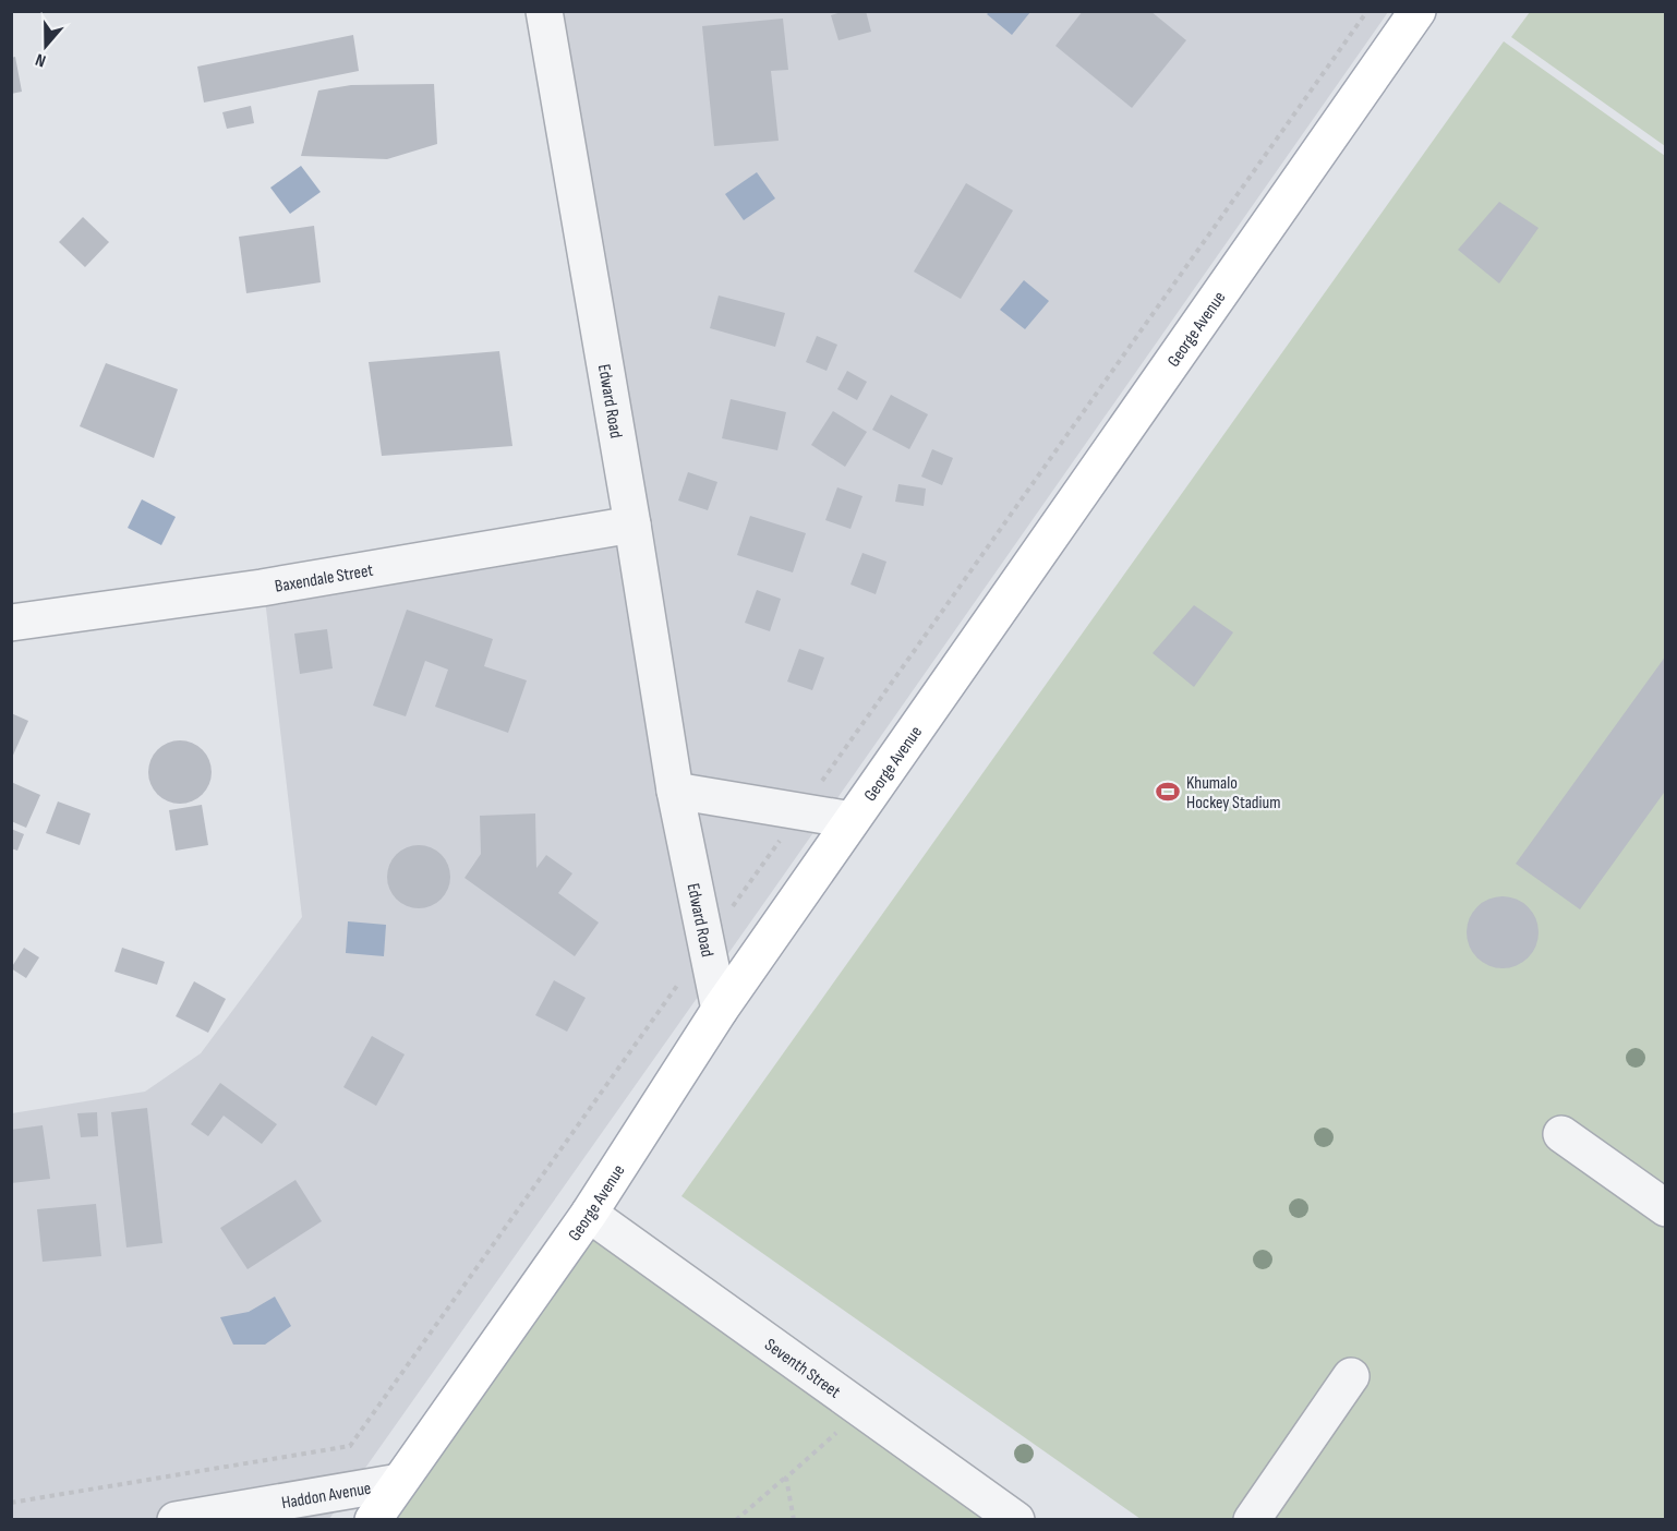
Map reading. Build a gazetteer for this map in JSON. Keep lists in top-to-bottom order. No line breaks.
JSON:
{"streets":{"main road":["George Avenue"],"street":["Edward Road","Baxendale Street","Seventh Street","Haddon Avenue"]},"crossings":[["George Avenue","Edward Road"],["George Avenue","Seventh Street"],["George Avenue","Haddon Avenue"],["Edward Road","Baxendale Street"]],"places":{"sports":["Khumalo Hockey Stadium"]},"north":"bottom"}
